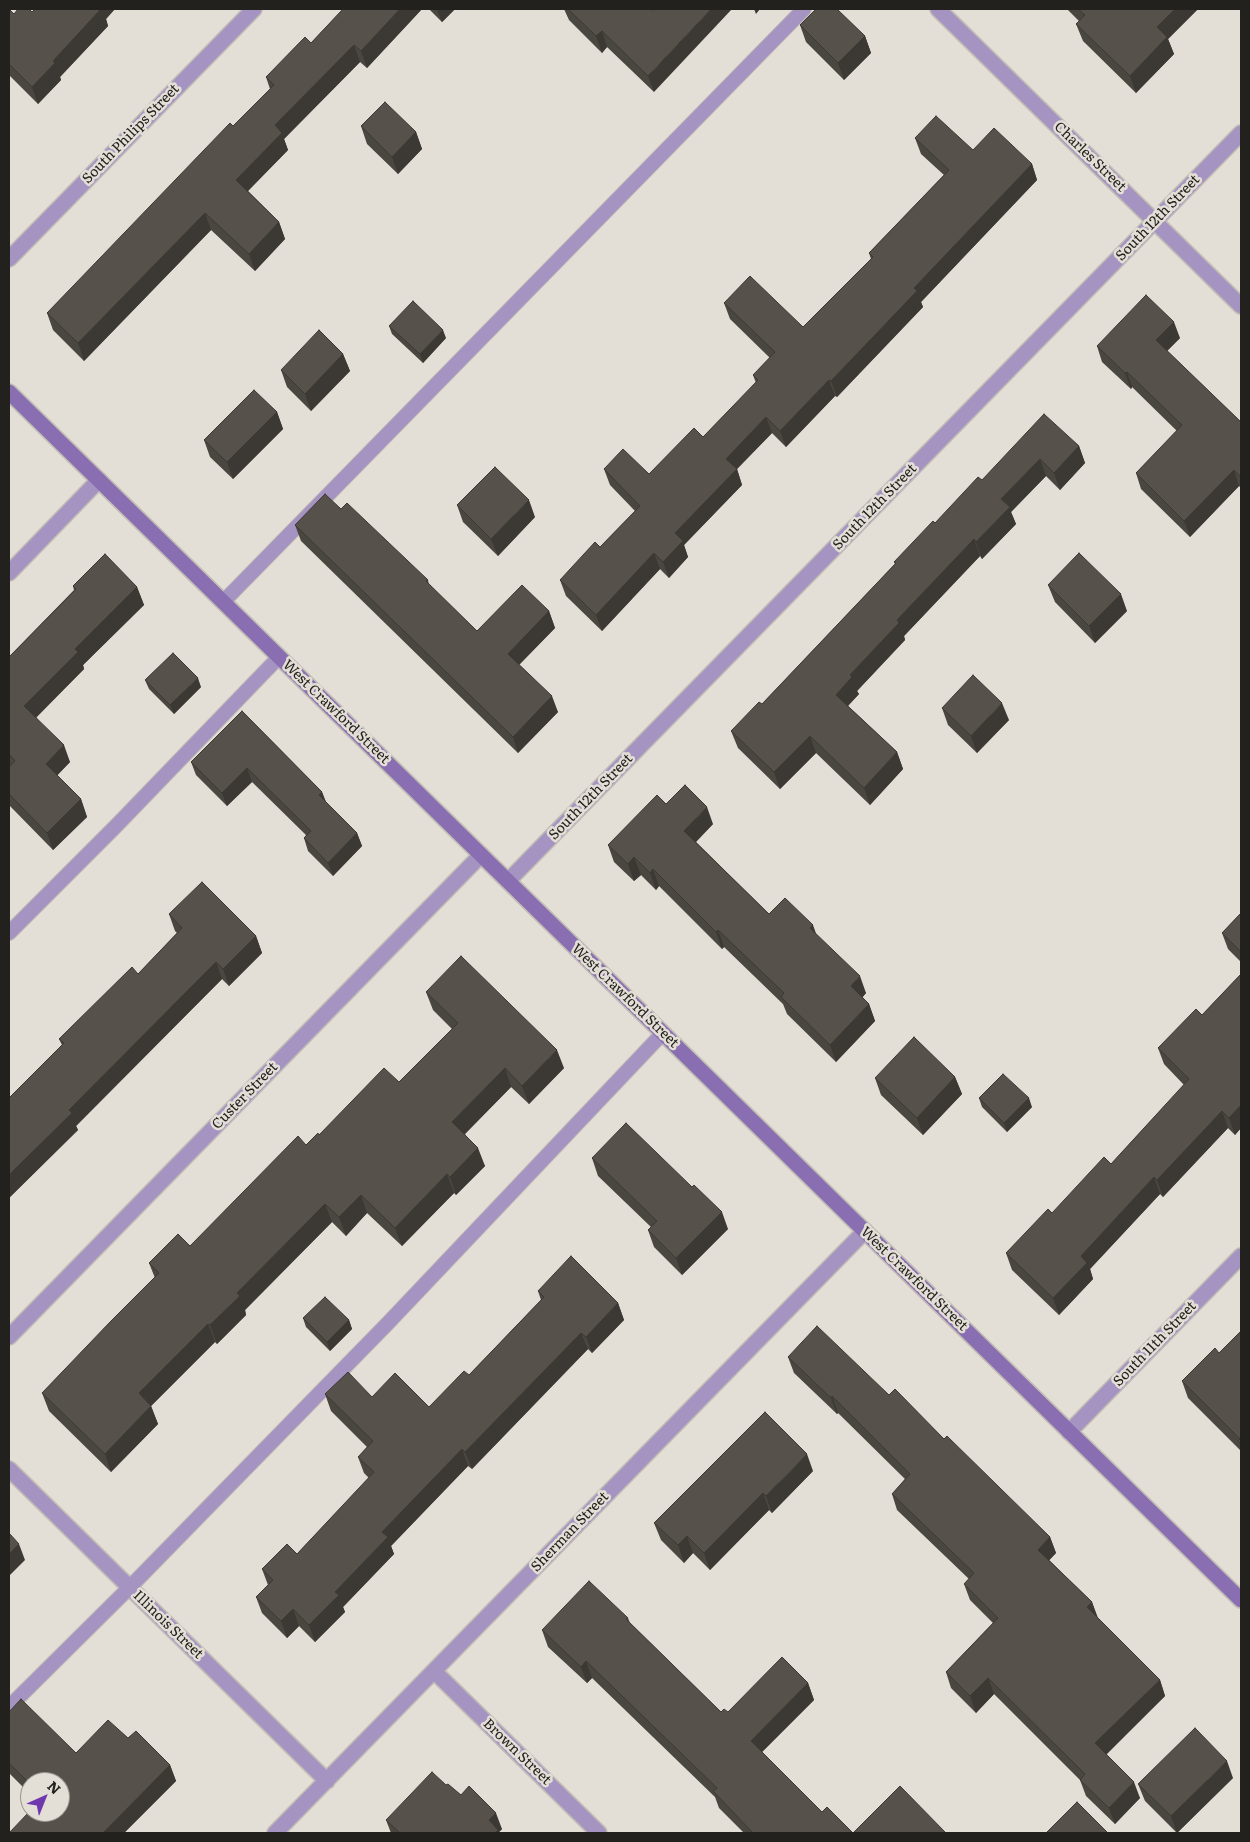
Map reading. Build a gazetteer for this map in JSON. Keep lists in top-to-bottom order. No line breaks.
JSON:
{"streets":{"main road":["West Crawford Street"],"street":["South Philips Street","Charles Street","South 12th Street","Custer Street","South 11th Street","Sherman Street","Illinois Street","Brown Street"]},"crossings":[["Charles Street","South 12th Street"],["South 12th Street","West Crawford Street"],["West Crawford Street","Custer Street"],["West Crawford Street","South 11th Street"],["West Crawford Street","Sherman Street"],["Sherman Street","Illinois Street"],["Sherman Street","Brown Street"]],"north":"top right"}
